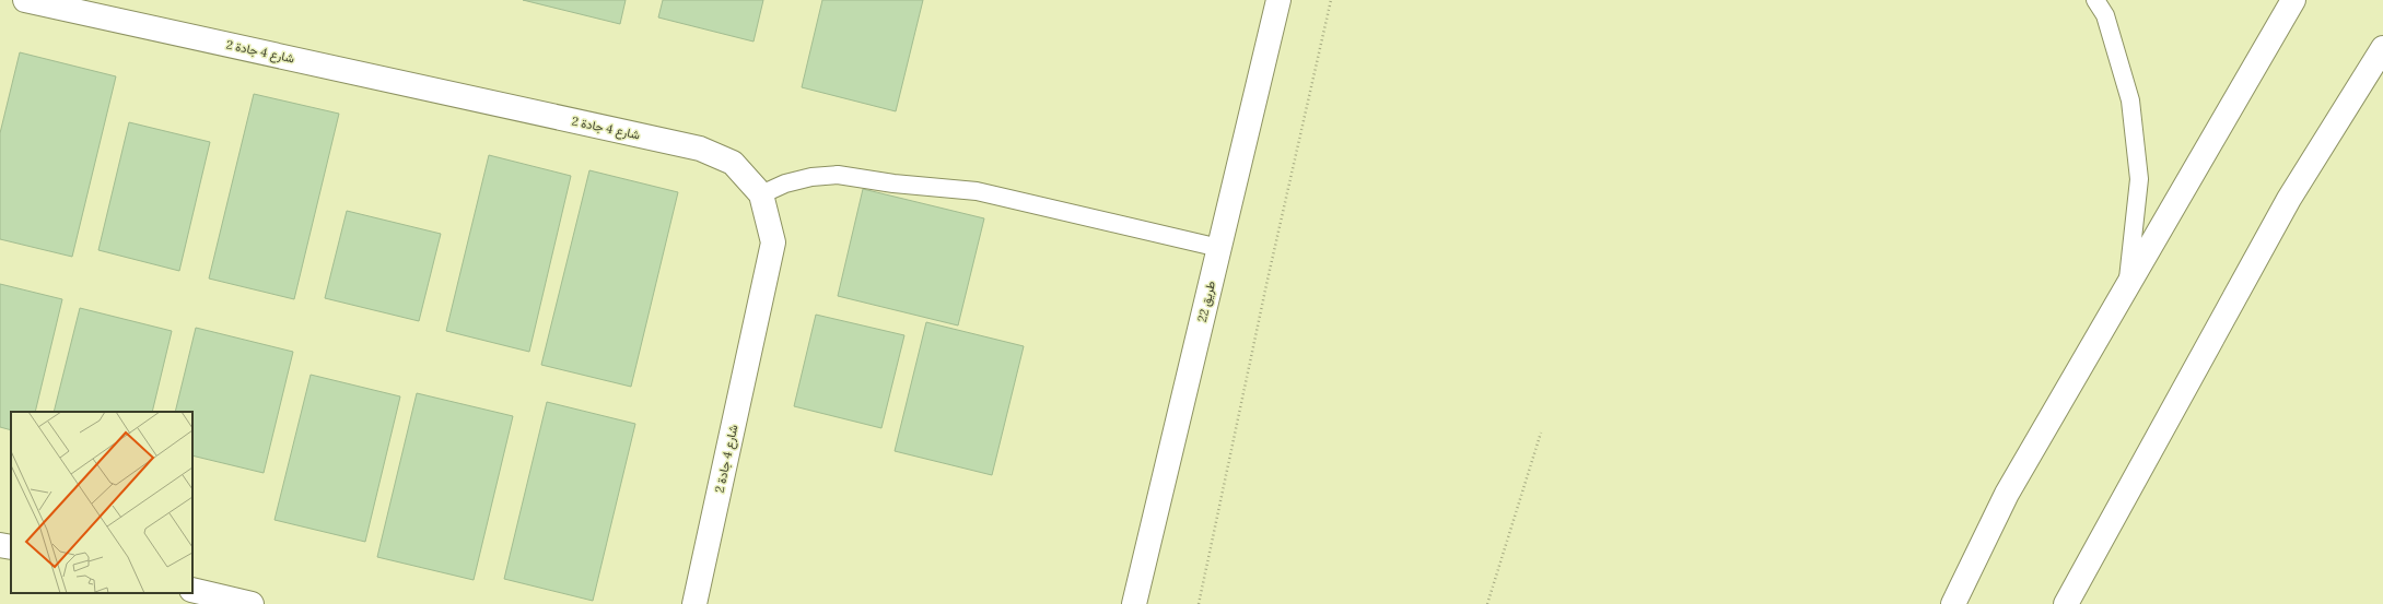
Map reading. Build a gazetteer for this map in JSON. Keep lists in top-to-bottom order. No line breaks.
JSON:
{"streets":{"street":["شارع 4 جادة 2","طريق 22"]}}
